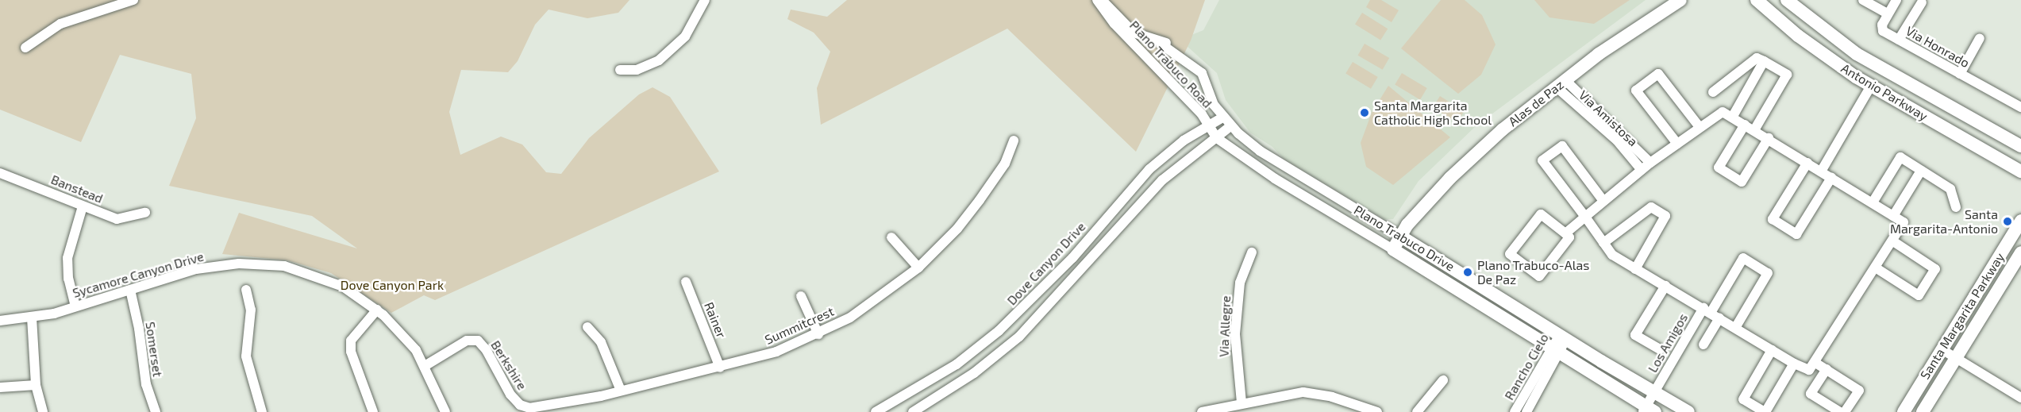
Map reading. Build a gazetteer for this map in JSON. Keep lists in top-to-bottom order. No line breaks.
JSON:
{"streets":{"main road":["Antonio Parkway","Alas de Paz","Plano Trabuco Drive","Santa Margarita Parkway"],"street":["Via Honrado","Plano Trabuco Road","Via Amistosa","Banstead","Dove Canyon Drive","Sycamore Canyon Drive","Rainer","Summitcrest","Via Allegre","Los Amigos","Somerset","Berkshire","Rancho Cielo"]},"crossings":[["Plano Trabuco Road","Plano Trabuco Drive"],["Plano Trabuco Road","Dove Canyon Drive"],["Alas de Paz","Via Amistosa"],["Alas de Paz","Plano Trabuco Drive"],["Plano Trabuco Drive","Dove Canyon Drive"],["Plano Trabuco Drive","Los Amigos"],["Plano Trabuco Drive","Rancho Cielo"],["Sycamore Canyon Drive","Somerset"],["Sycamore Canyon Drive","Berkshire"],["Rainer","Summitcrest"],["Summitcrest","Berkshire"]],"parks":["Dove Canyon Park"],"places":["Santa Margarita Catholic High School","Santa Margarita-Antonio","Plano Trabuco-Alas De Paz"]}
